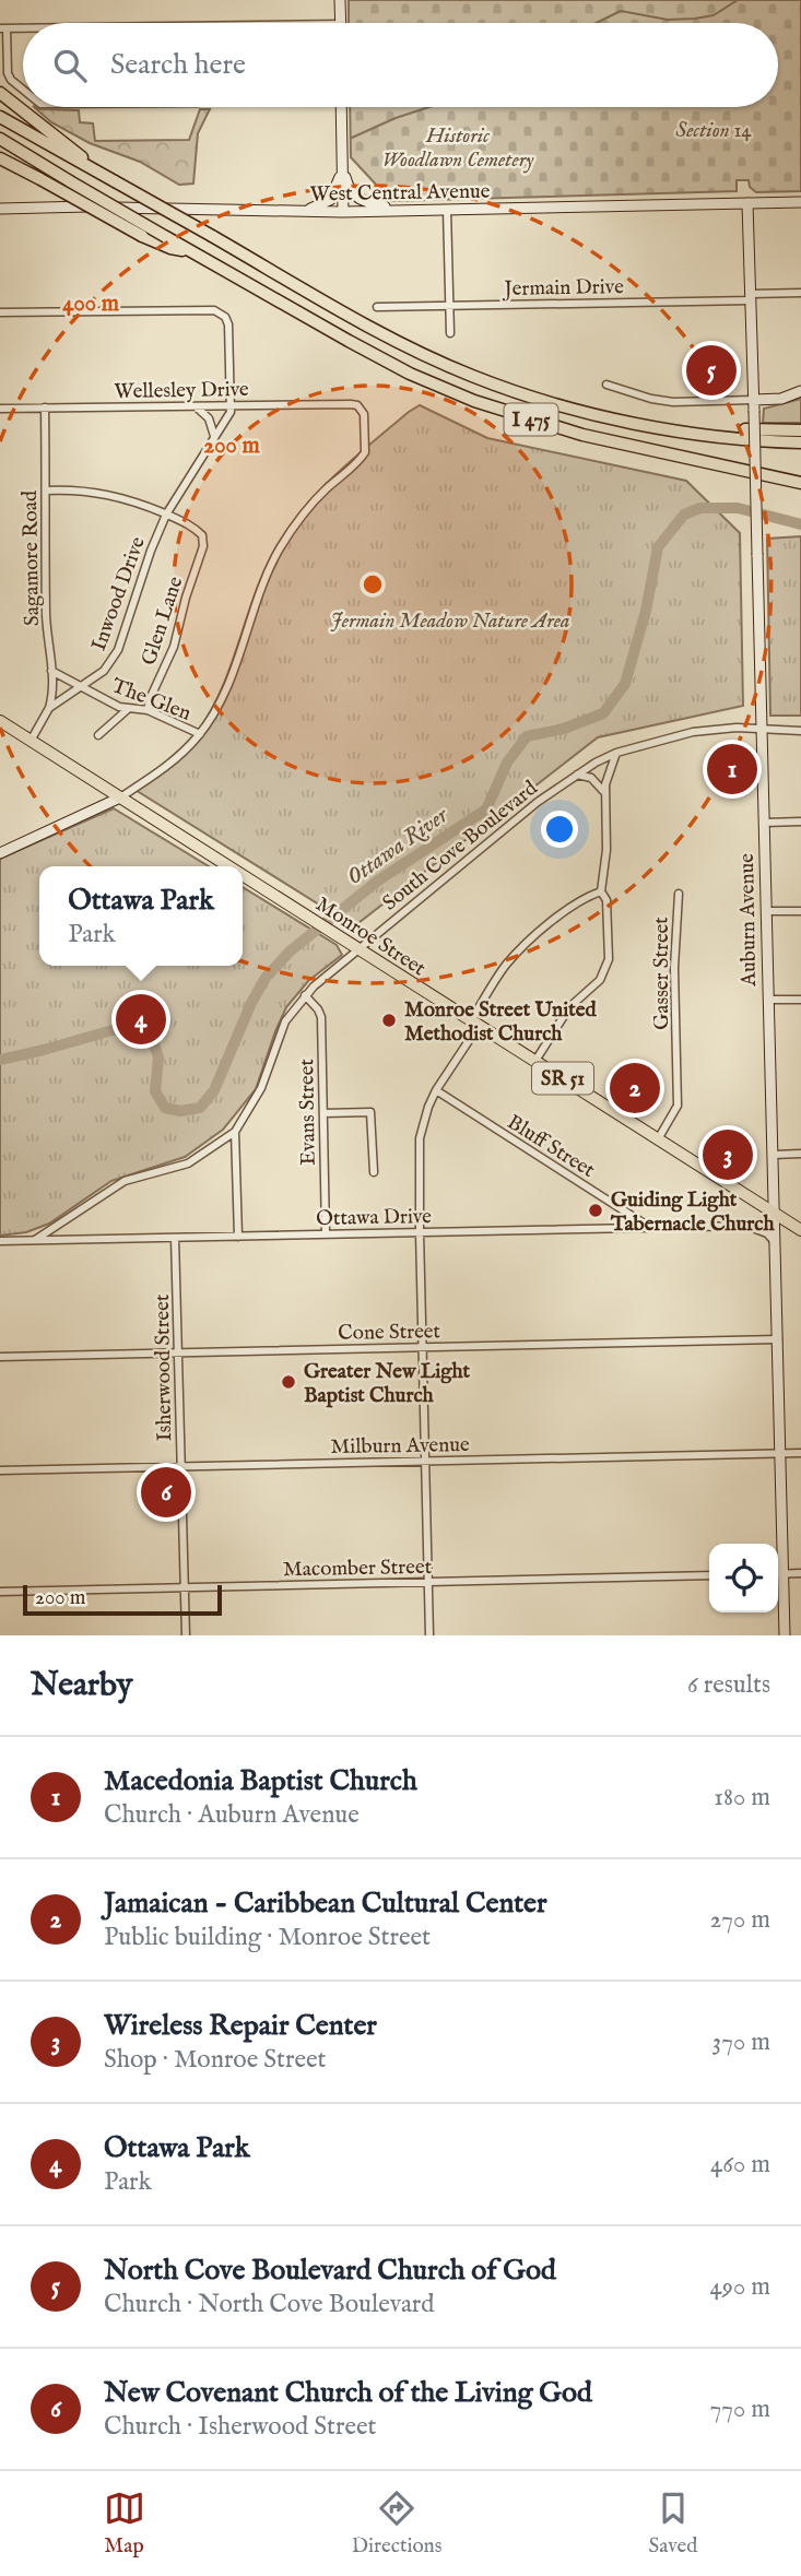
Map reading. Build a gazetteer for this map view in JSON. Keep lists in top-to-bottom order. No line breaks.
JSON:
{"streets":{"highway":["I 475"],"main road":["Monroe Street","SR 51"],"street":["West Central Avenue","Jermain Drive","Wellesley Drive","Sagamore Road","Inwood Drive","Glen Lane","The Glen","South Cove Boulevard","Auburn Avenue","Gasser Street","Evans Street","Bluff Street","Ottawa Drive","Cone Street","Isherwood Street","Milburn Avenue","Macomber Street"]},"crossings":[["West Central Avenue","Auburn Avenue"],["Jermain Drive","Auburn Avenue"],["Wellesley Drive","Sagamore Road"],["Wellesley Drive","Inwood Drive"],["Wellesley Drive","The Glen"],["Sagamore Road","Inwood Drive"],["Sagamore Road","The Glen"],["Inwood Drive","Glen Lane"],["Inwood Drive","The Glen"],["Inwood Drive","Monroe Street"],["Glen Lane","The Glen"],["South Cove Boulevard","Auburn Avenue"],["South Cove Boulevard","Monroe Street"],["South Cove Boulevard","Evans Street"],["South Cove Boulevard","Ottawa Drive"],["Auburn Avenue","Monroe Street"],["Auburn Avenue","Ottawa Drive"],["Auburn Avenue","Cone Street"],["Auburn Avenue","Milburn Avenue"],["Monroe Street","Gasser Street"],["Monroe Street","Ottawa Drive"],["Evans Street","Ottawa Drive"],["Bluff Street","Ottawa Drive"],["Ottawa Drive","Isherwood Street"],["Cone Street","Isherwood Street"],["Isherwood Street","Milburn Avenue"],["Isherwood Street","Macomber Street"]],"water":["Ottawa River"],"parks":["Section 14","Historic Woodlawn Cemetery","Jermain Meadow Nature Area"],"places":["Monroe Street United Methodist Church","Guiding Light Tabernacle Church","Greater New Light Baptist Church"],"scale_bar":"200 m","page":{"search":"Search here","pins":["5","1","4","2","3","6"],"popup":["Ottawa Park","Park"],"scale":"200 m","heading":["Nearby","6 results"],"list":[{"mark":"1","name":"Macedonia Baptist Church","note":"Church · Auburn Avenue","value":"180 m"},{"mark":"2","name":"Jamaican - Caribbean Cultural Center","note":"Public building · Monroe Street","value":"270 m"},{"mark":"3","name":"Wireless Repair Center","note":"Shop · Monroe Street","value":"370 m"},{"mark":"4","name":"Ottawa Park","note":"Park","value":"460 m"},{"mark":"5","name":"North Cove Boulevard Church of God","note":"Church · North Cove Boulevard","value":"490 m"},{"mark":"6","name":"New Covenant Church of the Living God","note":"Church · Isherwood Street","value":"770 m"}],"nav":["Map","Directions","Saved"]},"rings":["400 m","200 m"]}
